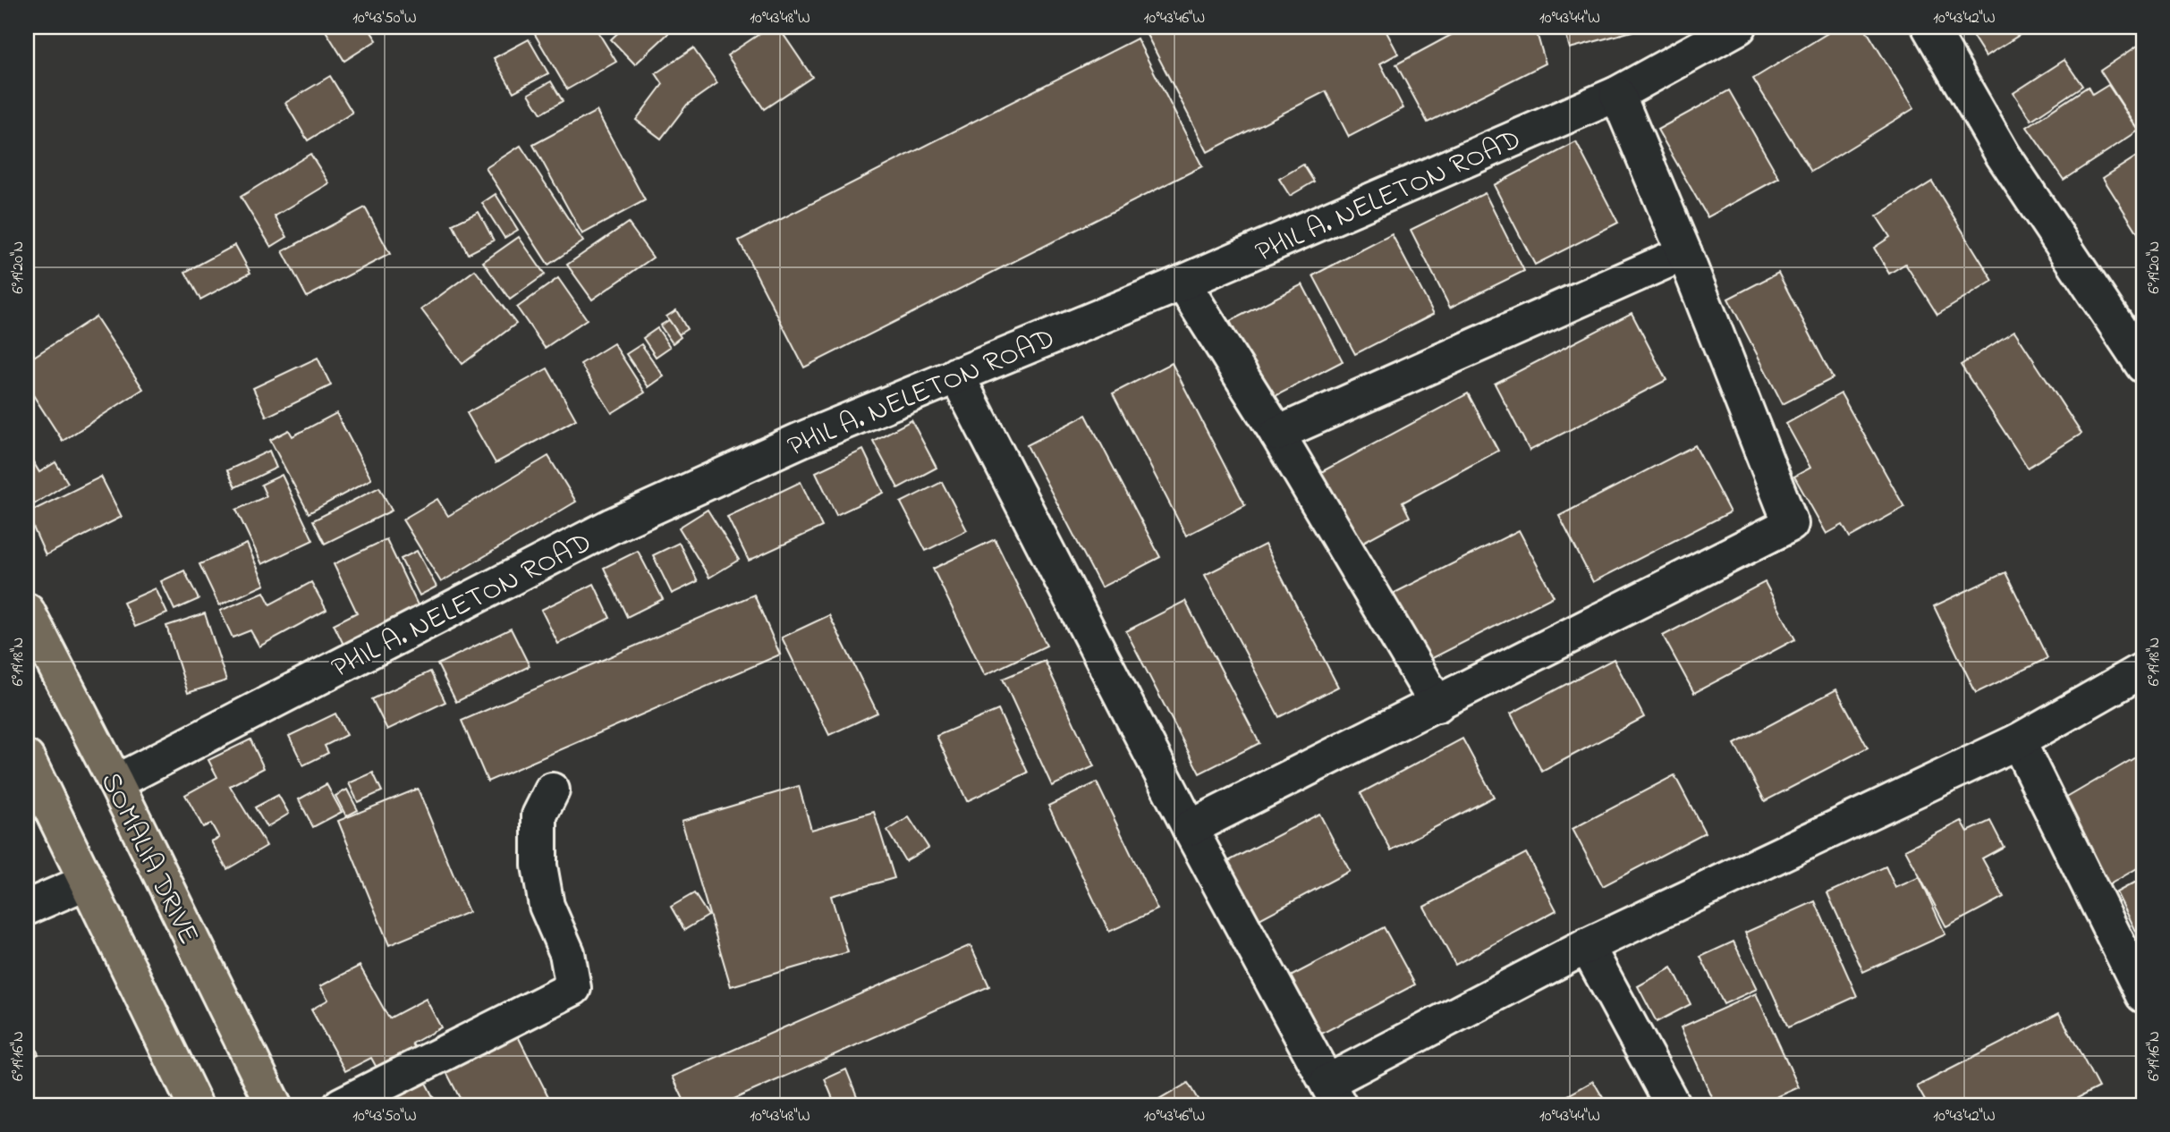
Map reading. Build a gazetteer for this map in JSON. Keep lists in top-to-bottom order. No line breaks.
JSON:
{"streets":{"main road":["SOMALIA DRIVE"],"street":["PHIL A. NELETON ROAD"]},"crossings":[["PHIL A. NELETON ROAD","SOMALIA DRIVE"]],"coordinates":["10°43'50\"W","10°43'48\"W","10°43'46\"W","10°43'44\"W","10°43'42\"W","6°19'20\"N","6°19'18\"N","6°19'16\"N"]}
